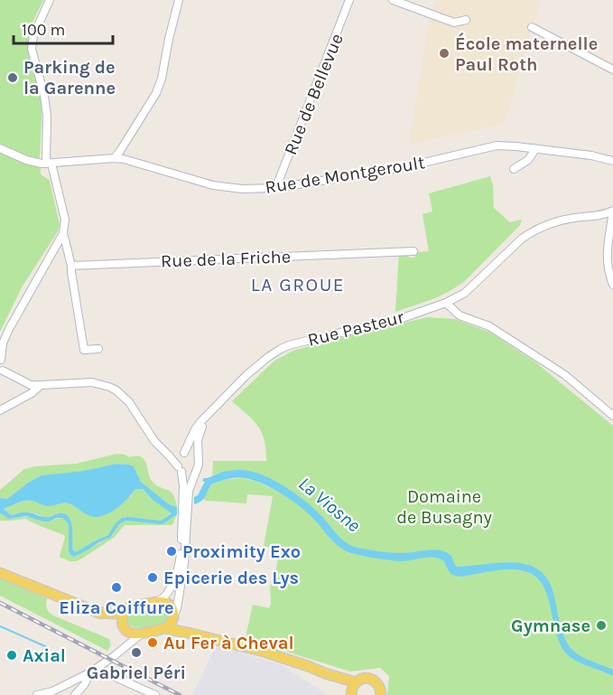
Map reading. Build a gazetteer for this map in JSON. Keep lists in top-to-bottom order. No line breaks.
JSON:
{"streets":{"street":["Rue de Bellevue","Rue de Montgeroult","Rue de la Friche","Rue Pasteur"]},"crossings":[["Rue de Bellevue","Rue de Montgeroult"]],"districts":["LA GROUE"],"water":["La Viosne"],"parks":["Domaine de Busagny"],"places":["École maternelle Paul Roth","Parking de la Garenne","Proximity Exo","Epicerie des Lys","Eliza Coiffure","Gymnase","Au Fer à Cheval","Gabriel Péri","Axial"],"scale_bar":"100 m"}
